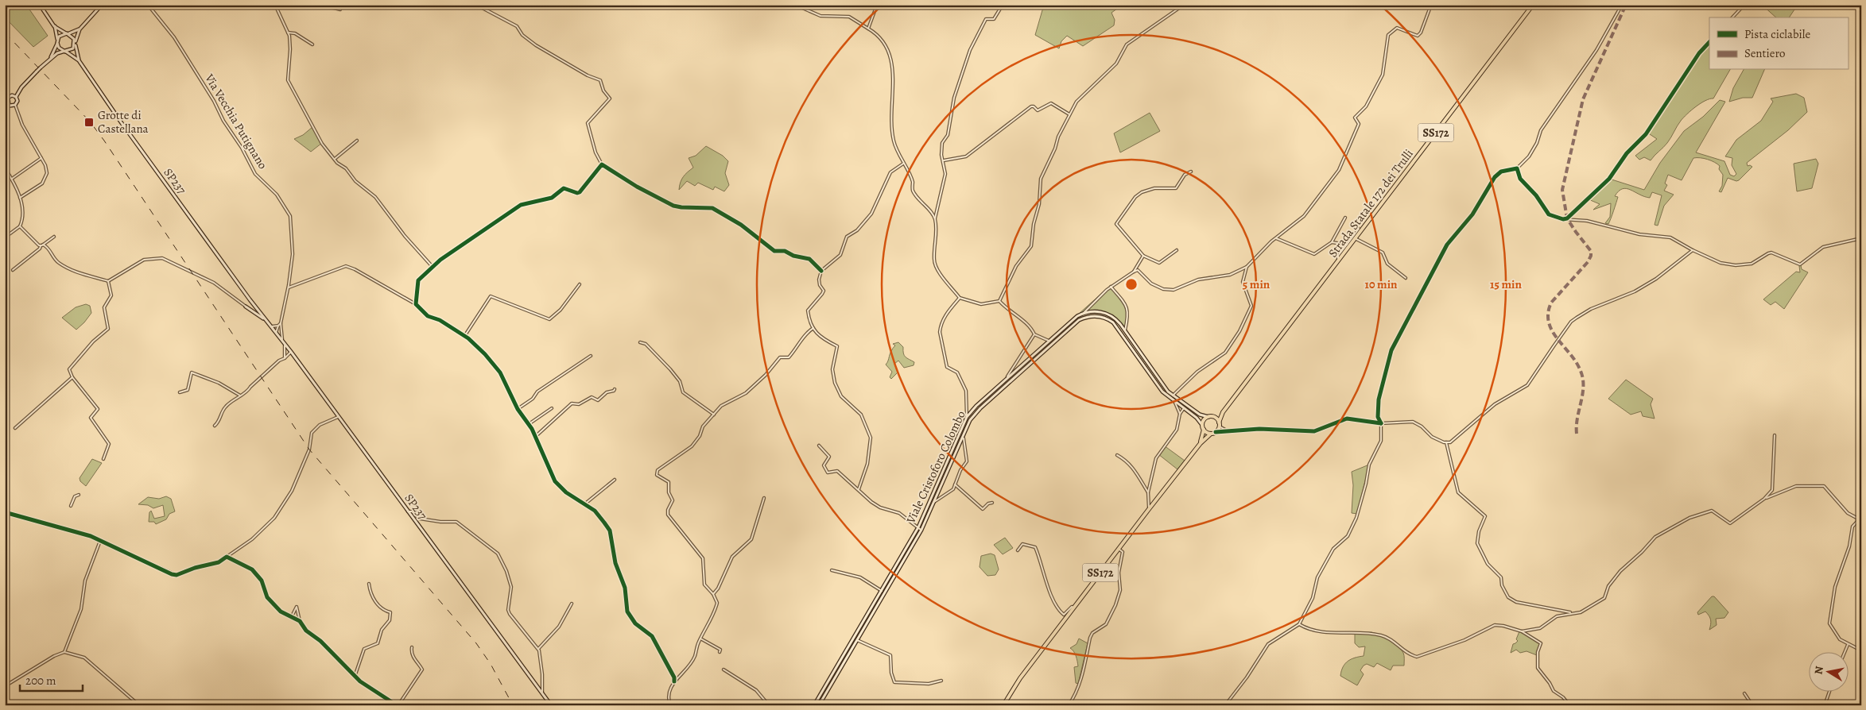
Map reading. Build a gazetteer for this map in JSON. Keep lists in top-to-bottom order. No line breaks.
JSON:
{"streets":{"main road":["SS172","SP237","Strada Statale 172 dei Trulli","Viale Cristoforo Colombo"],"street":["Via Vecchia Putignano"]},"crossings":[["Via Vecchia Putignano","SP237"],["SS172","Strada Statale 172 dei Trulli"],["SS172","Viale Cristoforo Colombo"],["Strada Statale 172 dei Trulli","Viale Cristoforo Colombo"]],"places":{"transit":["Grotte di Castellana"]},"legend":["Pista ciclabile","Sentiero"],"scale_bar":"200 m","north":"left","rings":["5 min","10 min","15 min"]}
